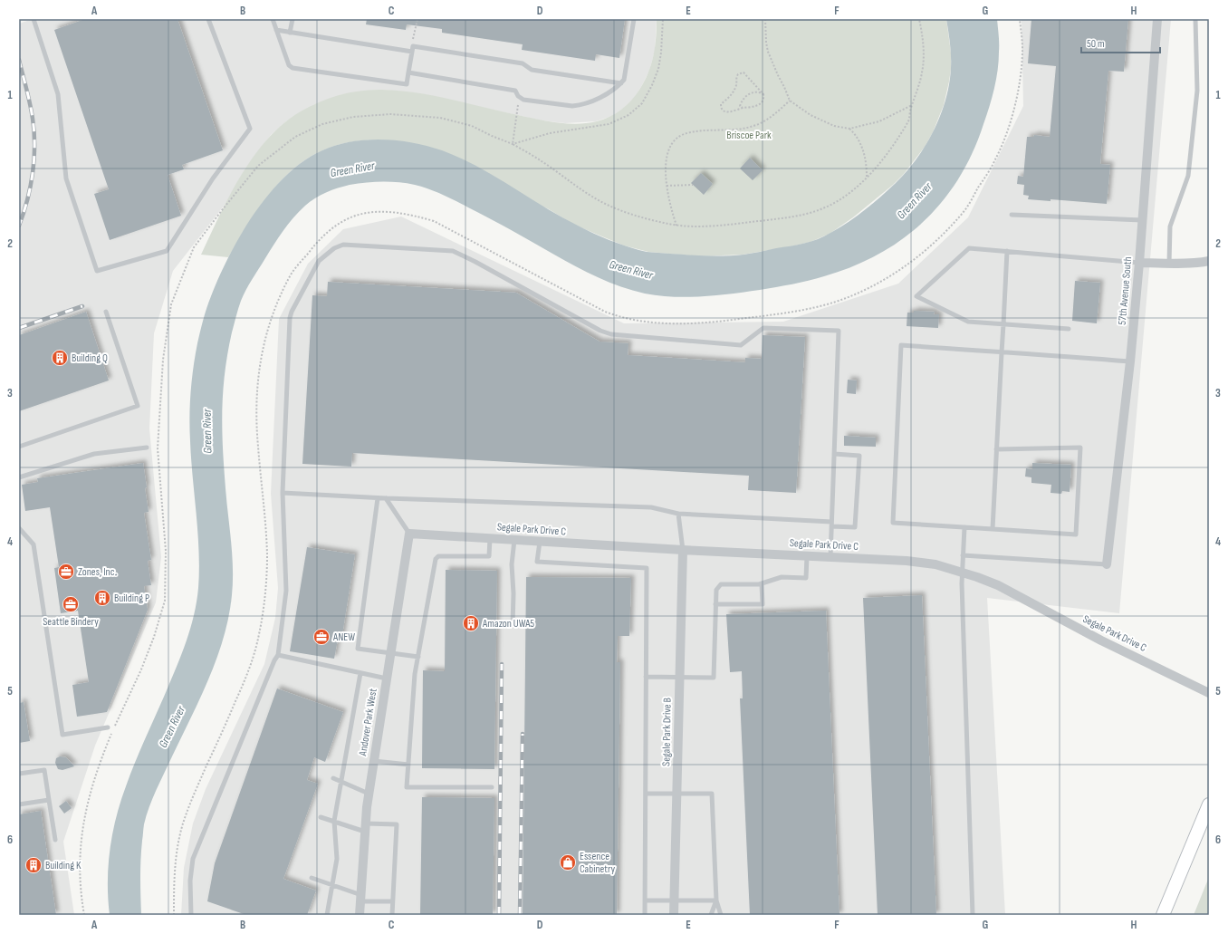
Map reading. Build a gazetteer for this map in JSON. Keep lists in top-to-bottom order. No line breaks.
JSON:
{"streets":{"street":["57th Avenue South","Segale Park Drive C","Andover Park West","Segale Park Drive B"]},"crossings":[["Segale Park Drive C","Andover Park West"],["Segale Park Drive C","Segale Park Drive B"]],"water":["Green River"],"parks":["Briscoe Park"],"places":{"building":["Building Q","Building P","Amazon UWA5","Building K"],"office":["Zones, Inc.","Seattle Bindery","ANEW"],"shop":["Essence Cabinetry"]},"scale_bar":"50 m","grid":{"columns":["A","B","C","D","E","F","G","H"],"rows":["1","2","3","4","5","6"]}}
